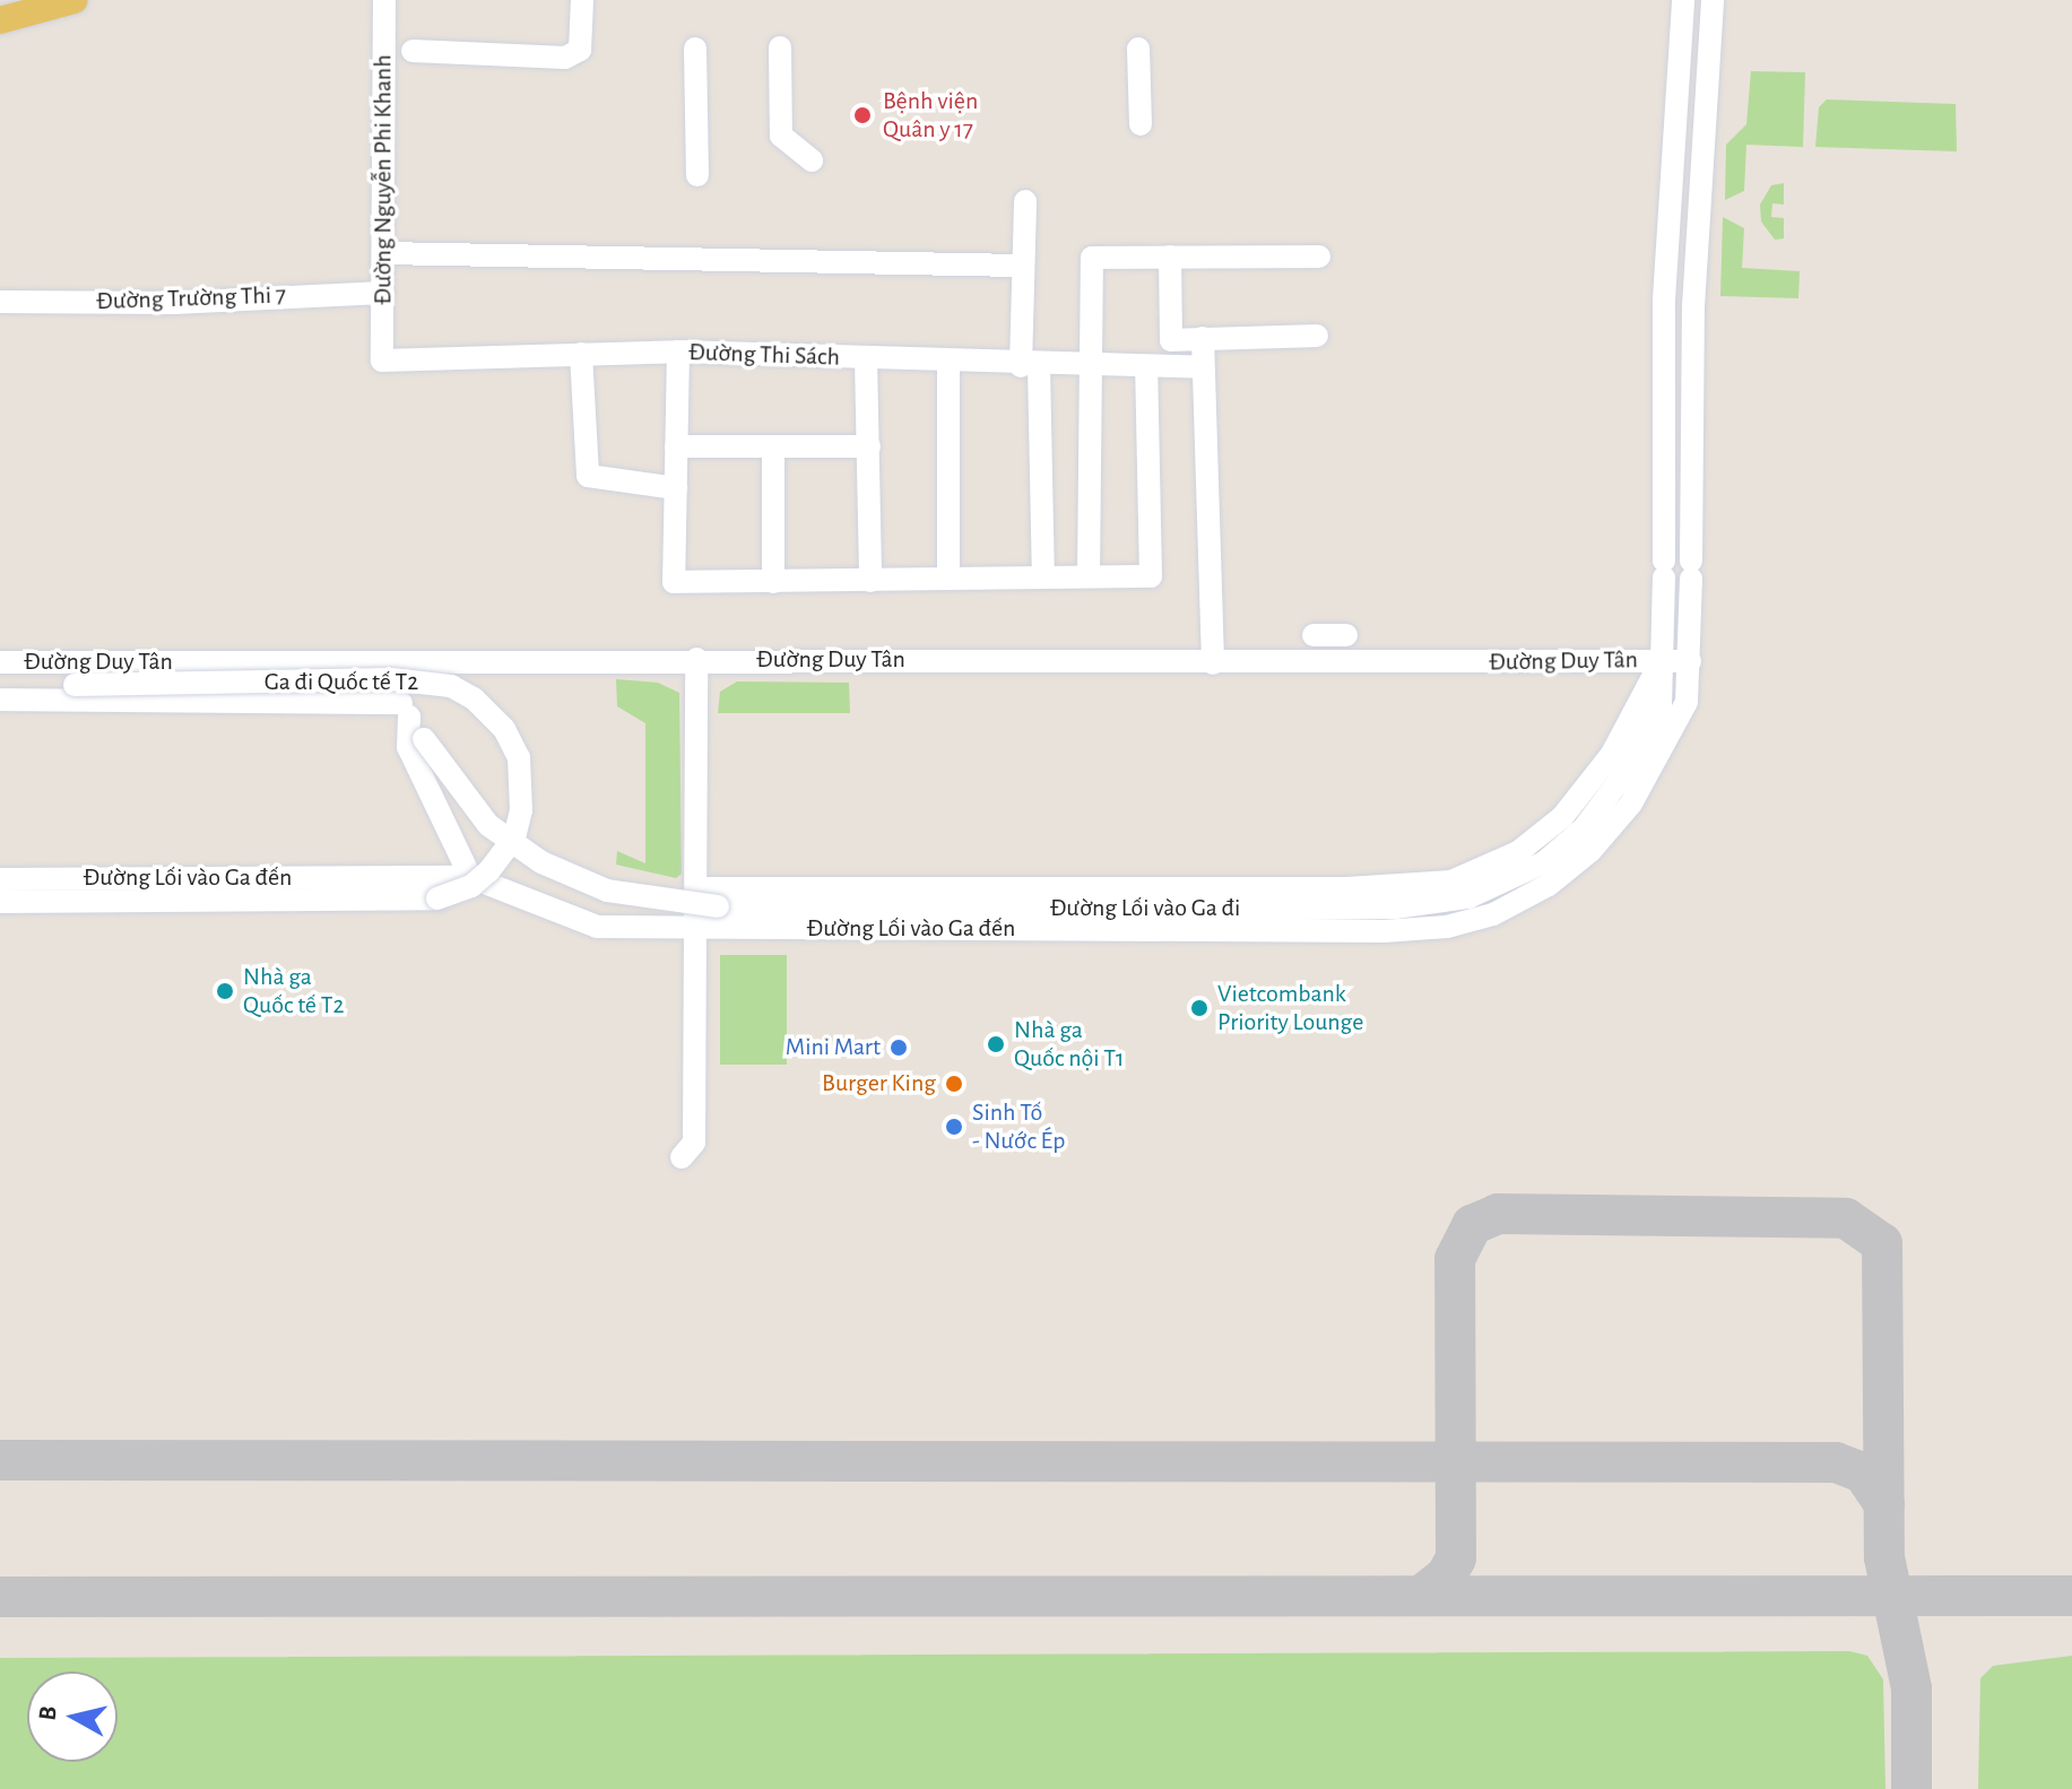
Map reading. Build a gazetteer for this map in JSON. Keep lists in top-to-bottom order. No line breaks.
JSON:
{"streets":{"street":["Đường Nguyễn Phi Khanh","Đường Trường Thi 7","Đường Thi Sách","Đường Duy Tân","Ga đi Quốc tế T2","Đường Lối vào Ga đến","Đường Lối vào Ga đi"]},"crossings":[["Đường Nguyễn Phi Khanh","Đường Trường Thi 7"],["Đường Nguyễn Phi Khanh","Đường Thi Sách"],["Đường Duy Tân","Đường Lối vào Ga đến"],["Đường Duy Tân","Đường Lối vào Ga đi"]],"places":["Bệnh viện Quân y 17","Nhà ga Quốc tế T2","Vietcombank Priority Lounge","Nhà ga Quốc nội T1","Mini Mart","Burger King","Sinh Tố - Nước Ép"],"north":"left"}
